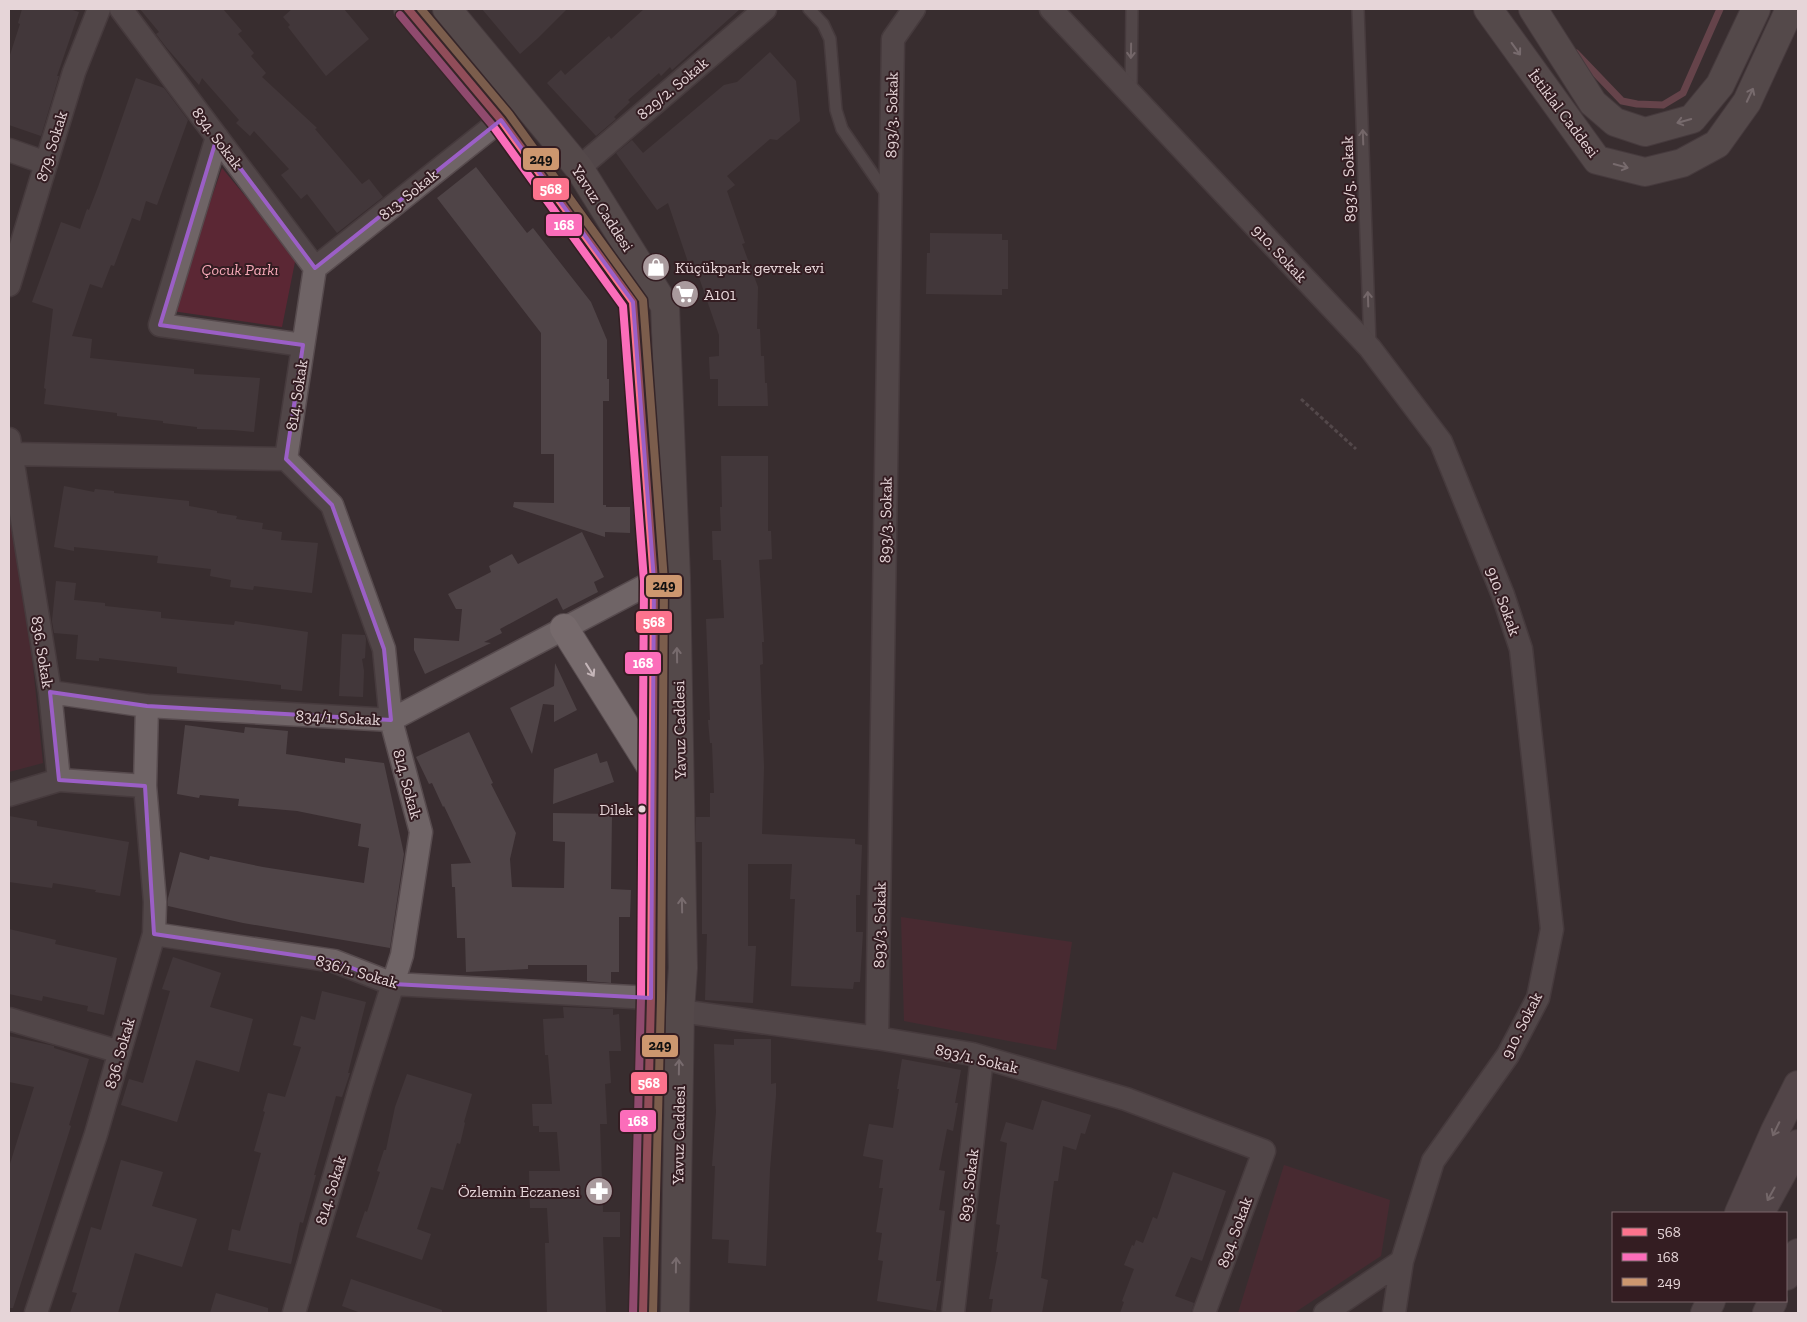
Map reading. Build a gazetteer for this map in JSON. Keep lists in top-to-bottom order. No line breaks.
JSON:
{"streets":{"main road":["İstiklal Caddesi","Yavuz Caddesi"],"street":["829/2. Sokak","893/3. Sokak","834. Sokak","879. Sokak","813. Sokak","910. Sokak","814. Sokak","836. Sokak","834/1. Sokak","836/1. Sokak","893/1. Sokak","893. Sokak","894. Sokak"],"lane":["893/5. Sokak"]},"crossings":[["829/2. Sokak","Yavuz Caddesi"],["893/3. Sokak","893/1. Sokak"],["834. Sokak","813. Sokak"],["834. Sokak","814. Sokak"],["893/5. Sokak","910. Sokak"],["813. Sokak","Yavuz Caddesi"],["813. Sokak","814. Sokak"],["Yavuz Caddesi","834/1. Sokak"],["Yavuz Caddesi","836/1. Sokak"],["Yavuz Caddesi","893/1. Sokak"],["814. Sokak","834/1. Sokak"],["814. Sokak","836/1. Sokak"],["836. Sokak","834/1. Sokak"],["836. Sokak","836/1. Sokak"],["893/1. Sokak","893. Sokak"],["893/1. Sokak","894. Sokak"]],"one_way":["893/5. Sokak"],"parks":["Çocuk Parkı"],"places":{"shop":["Küçükpark gevrek evi"],"supermarket":["A101"],"other":["Dilek"],"pharmacy":["Özlemin Eczanesi"]},"lines":["transit line 568","transit line 249","transit line 168"],"legend":["568","168","249"]}
